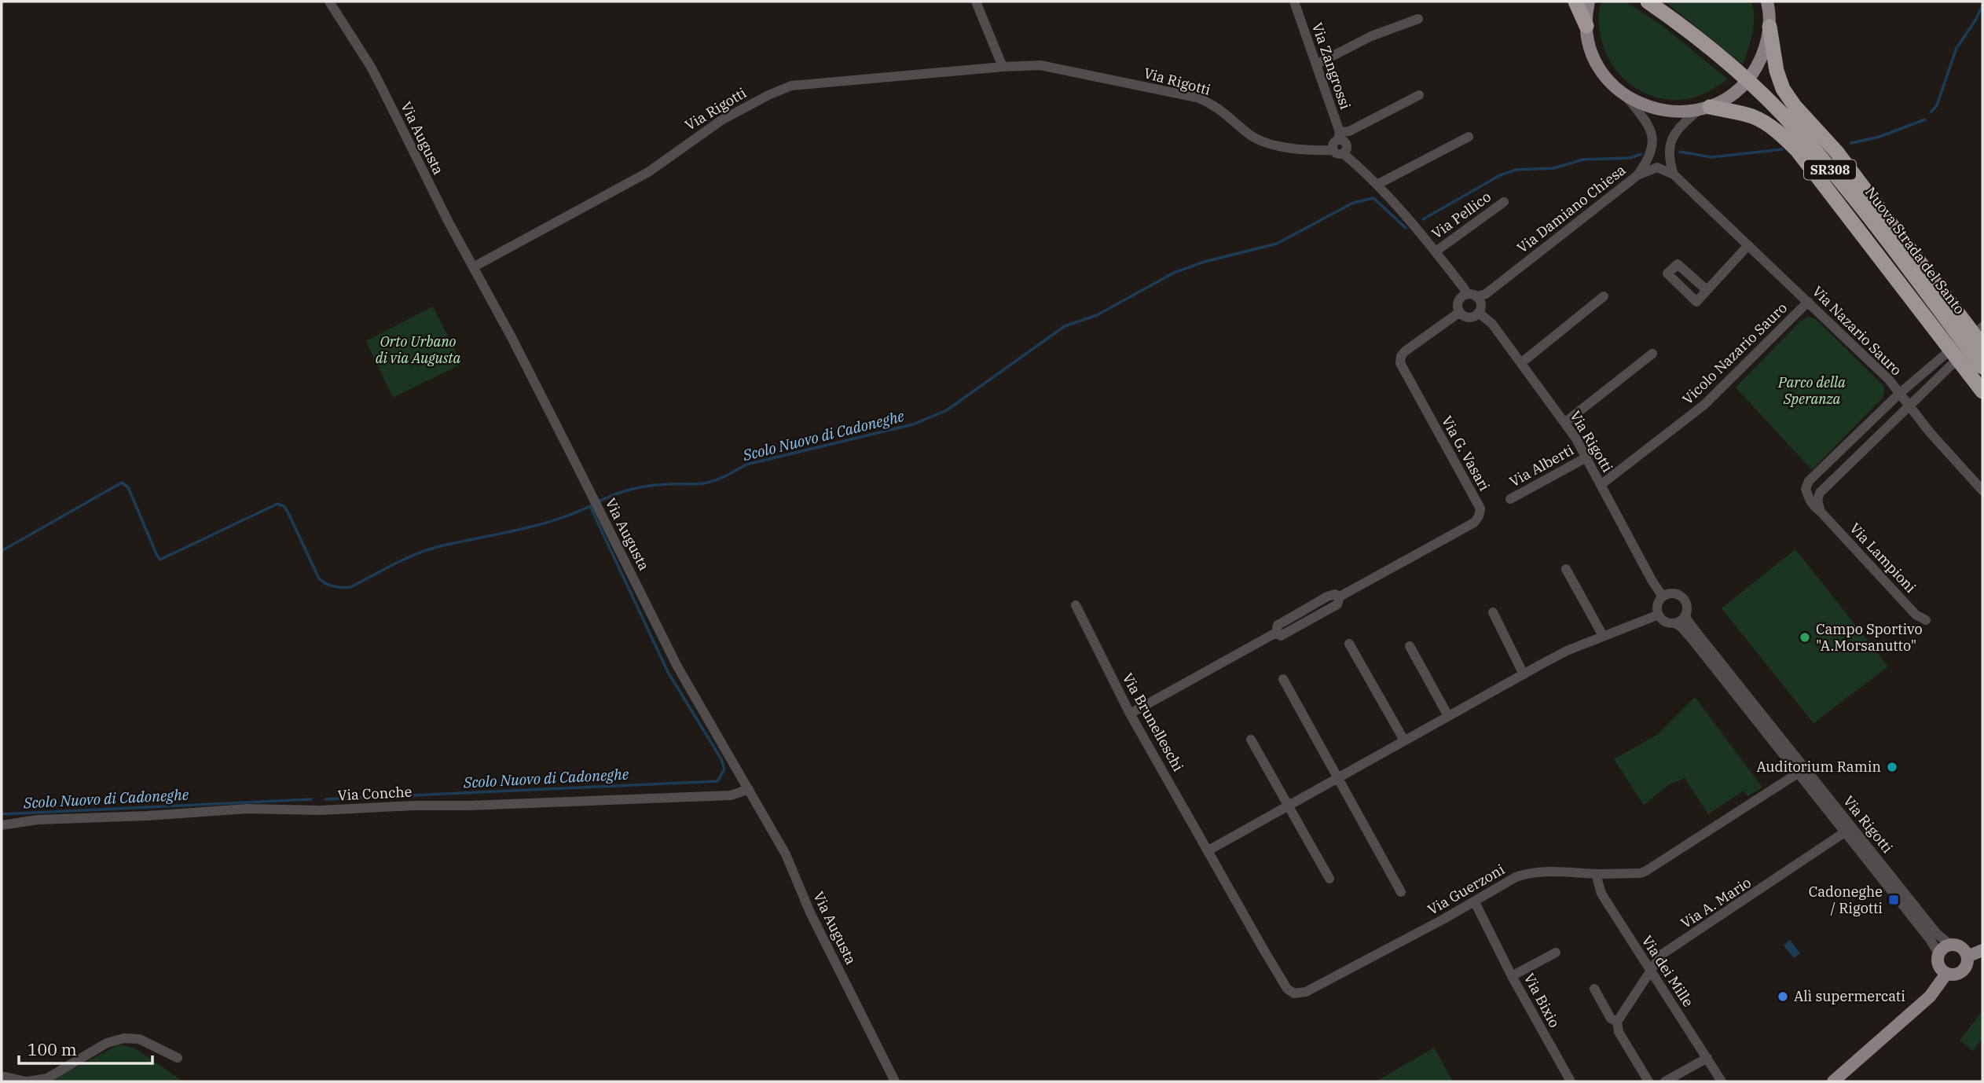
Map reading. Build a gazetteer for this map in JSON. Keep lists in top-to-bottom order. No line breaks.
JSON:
{"streets":{"highway":["SR308","Nuova Strada del Santo"],"street":["Via Zangrossi","Via Rigotti","Via Augusta","Via Damiano Chiesa","Via Pellico","Via Nazario Sauro","Vicolo Nazario Sauro","Via G. Vasari","Via Alberti","Via Lampioni","Via Brunelleschi","Via Conche","Via Guerzoni","Via A. Mario","Via dei Mille","Via Bixio"]},"crossings":[["Via Rigotti","Via Augusta"],["Via Rigotti","Via Damiano Chiesa"],["Via Rigotti","Vicolo Nazario Sauro"],["Via Rigotti","Via G. Vasari"],["Via Rigotti","Via Alberti"],["Via Rigotti","Via Guerzoni"],["Via Rigotti","Via A. Mario"],["Via Augusta","Via Conche"],["Via Damiano Chiesa","Via G. Vasari"],["Via Nazario Sauro","Vicolo Nazario Sauro"],["Via Nazario Sauro","Via Lampioni"],["Via G. Vasari","Via Brunelleschi"],["Via Brunelleschi","Via Guerzoni"],["Via Guerzoni","Via dei Mille"],["Via A. Mario","Via dei Mille"]],"water":["Scolo Nuovo di Cadoneghe"],"parks":["Orto Urbano di via Augusta","Parco della Speranza"],"places":{"other":["Campo Sportivo \"A.Morsanutto\"","Auditorium Ramin","Alì supermercati"],"transit":["Cadoneghe / Rigotti"]},"scale_bar":"100 m"}
